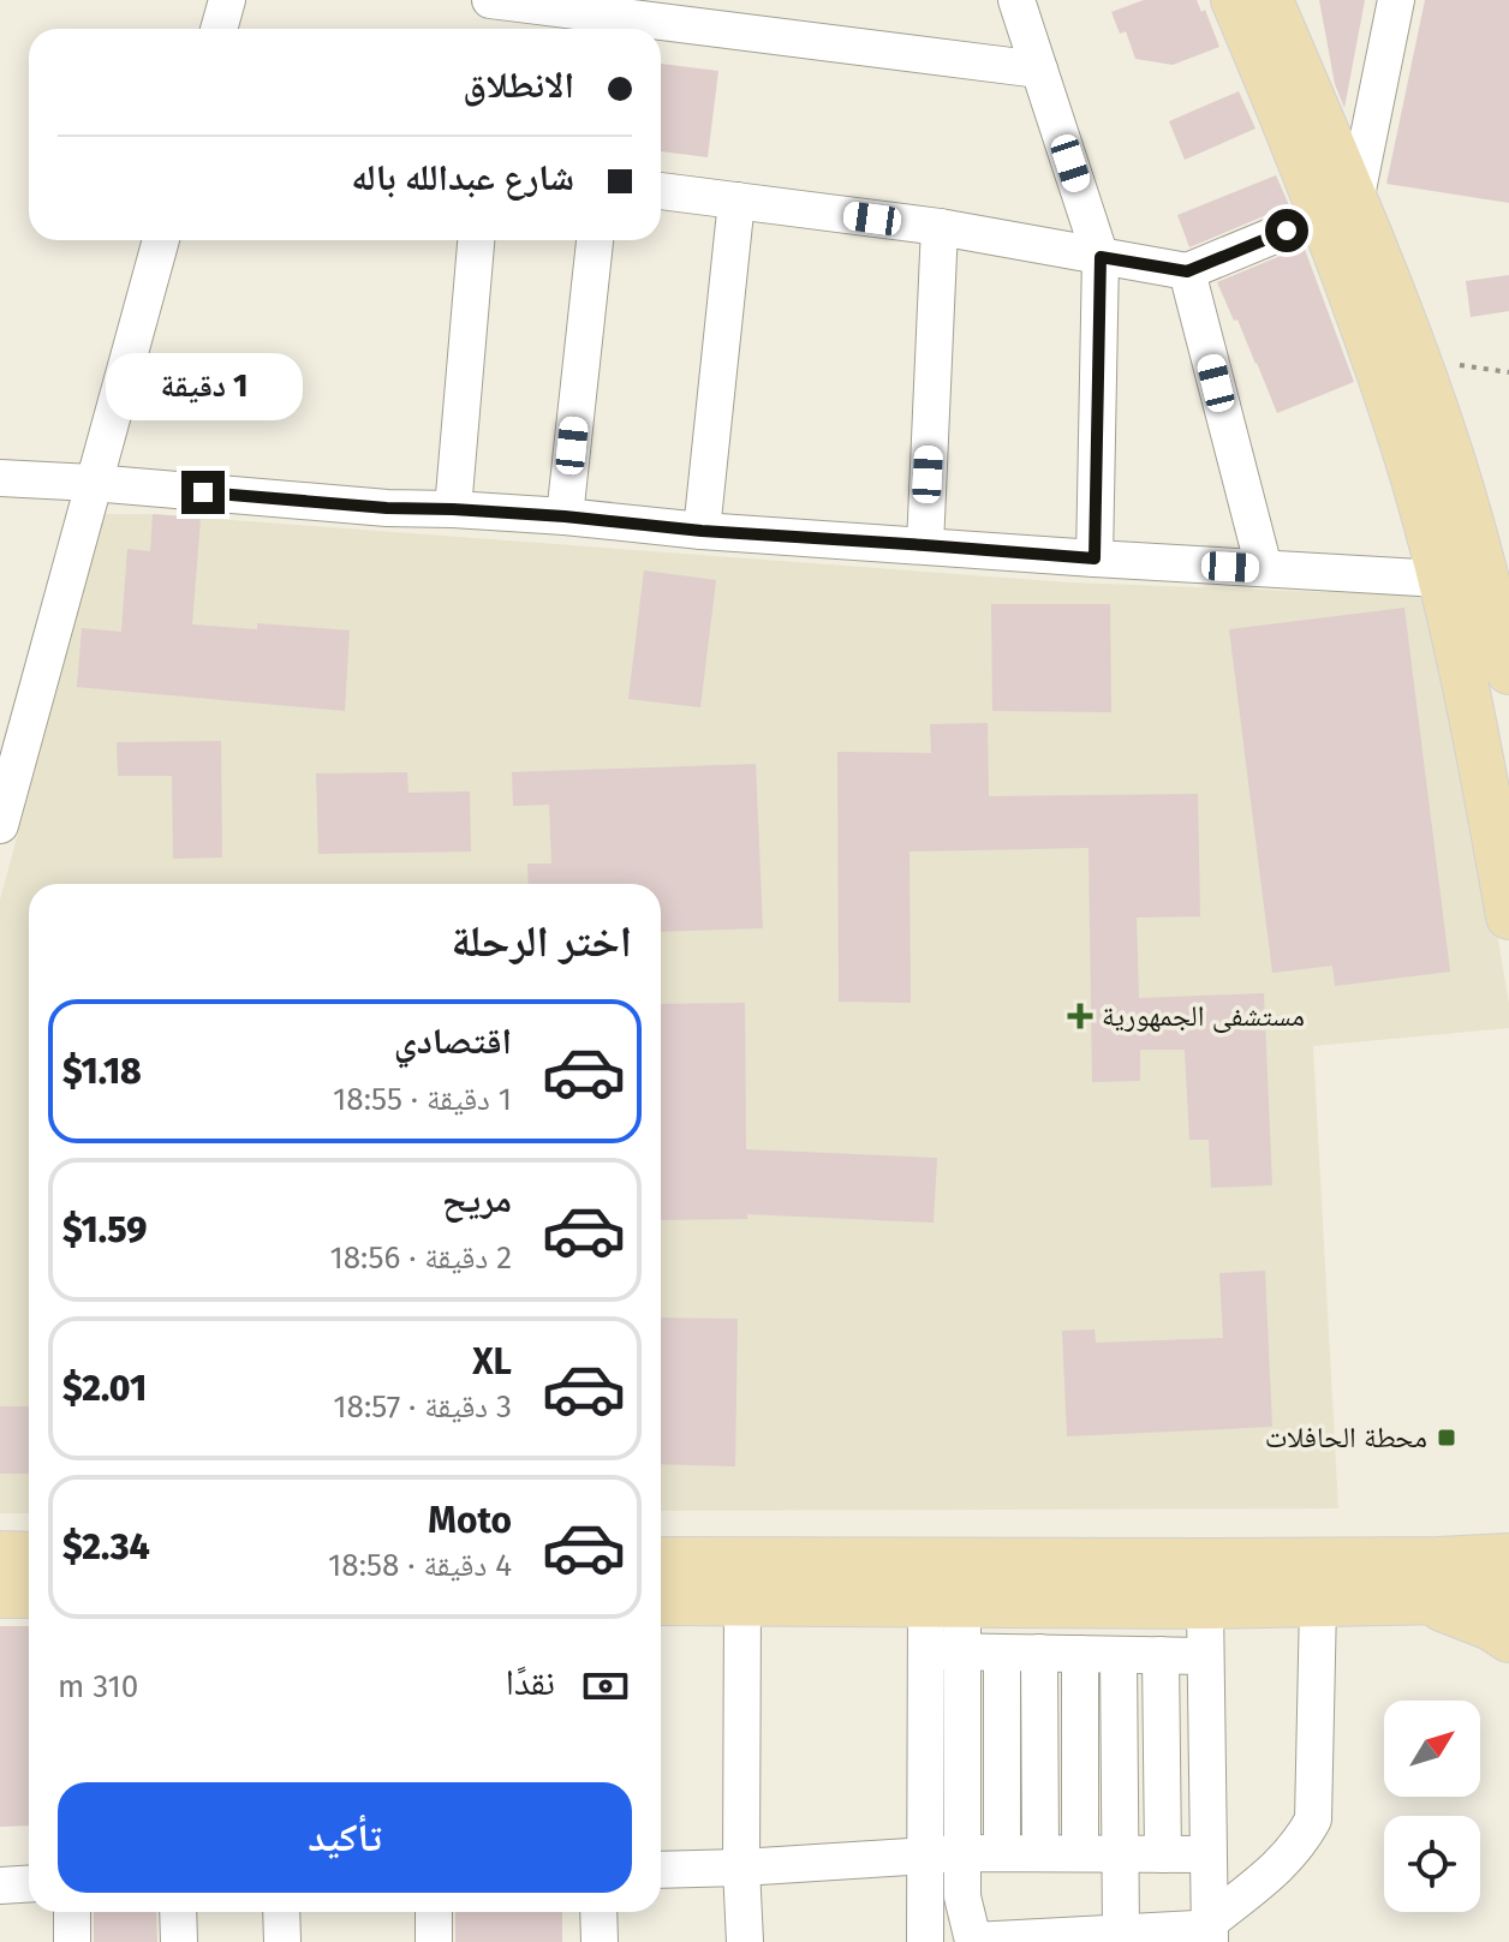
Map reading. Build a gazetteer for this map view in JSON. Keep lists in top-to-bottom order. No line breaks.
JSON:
{"places":{"health":["مستشفى الجمهورية"],"transit":["محطة الحافلات"]},"north":"top right","page":{"banner":["الانطلاق","شارع عبدالله باله"],"bubble":"1 دقيقة","heading":"اختر الرحلة","list":[{"name":"اقتصادي","note":"1 دقيقة · 18:55","value":"$1.18"},{"name":"مريح","note":"2 دقيقة · 18:56","value":"$1.59"},{"name":"XL","note":"3 دقيقة · 18:57","value":"$2.01"},{"name":"Moto","note":"4 دقيقة · 18:58","value":"$2.34"}],"pay":["نقدًا","310 m"],"buttons":"تأكيد"}}
